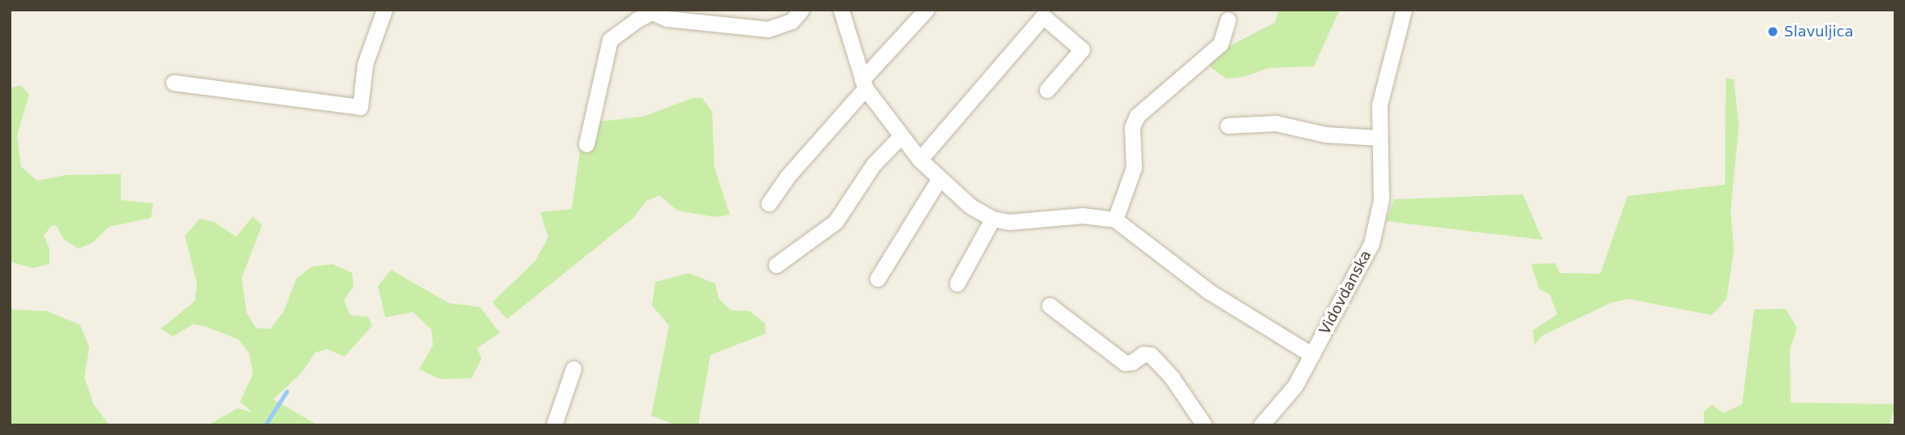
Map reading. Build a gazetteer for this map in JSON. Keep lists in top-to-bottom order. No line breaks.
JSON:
{"streets":{"street":["Vidovdanska"]},"places":["Slavuljica"]}
